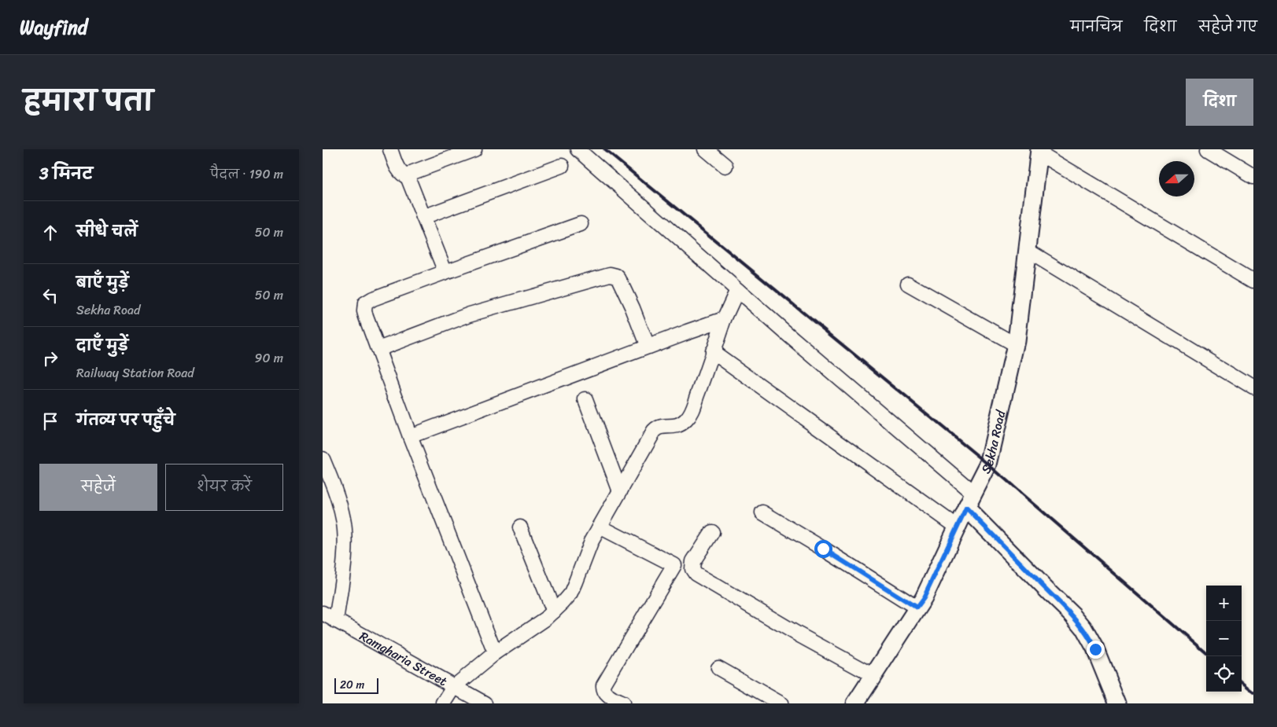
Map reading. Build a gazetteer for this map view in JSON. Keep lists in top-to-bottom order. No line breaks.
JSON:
{"streets":{"street":["Sekha Road","Ramgharia Street"]},"scale_bar":"20 m","north":"left","page":{"header":"Wayfind","nav":["मानचित्र","दिशा","सहेजे गए"],"title":"हमारा पता","buttons":["दिशा",["सहेजें","शेयर करें"]],"heading":["3 मिनट","पैदल · 190 m"],"list":[["सीधे चलें","50 m"],["बाएँ मुड़ें","Sekha Road","50 m"],["दाएँ मुड़ें","Railway Station Road","90 m"],"गंतव्य पर पहुँचे"],"map_buttons":["+","−"],"scale":"20 m"}}
